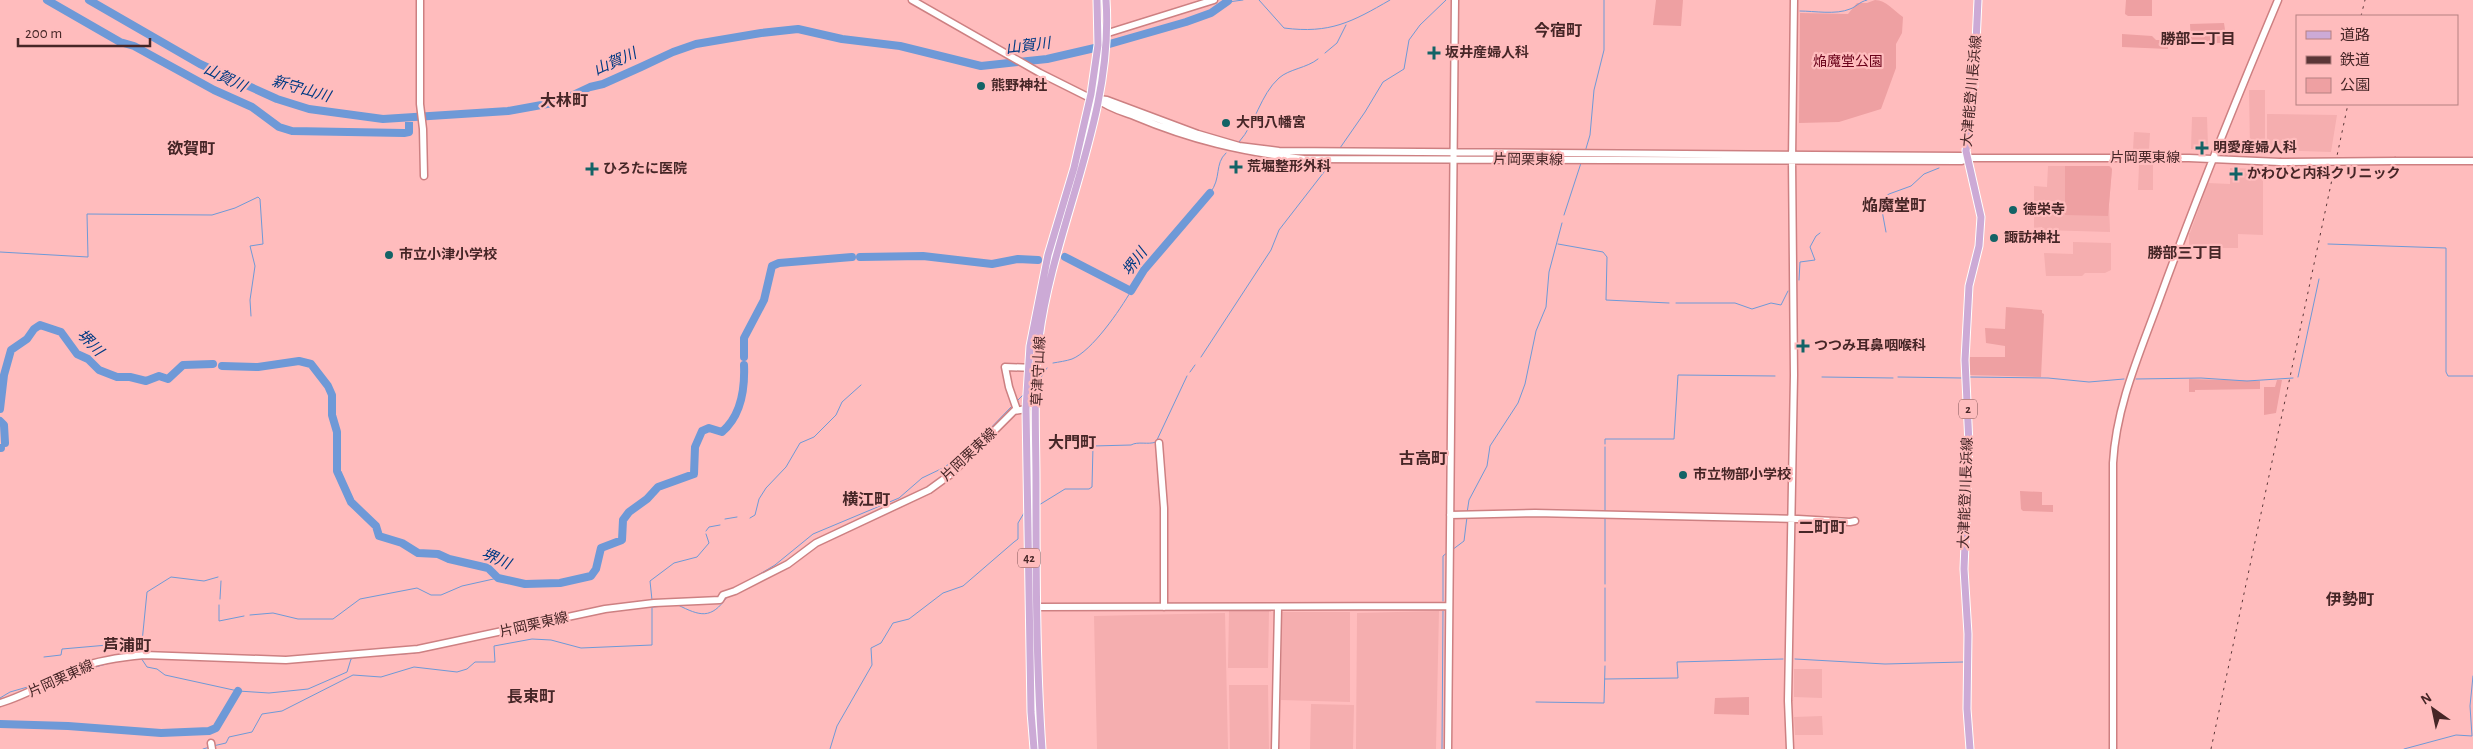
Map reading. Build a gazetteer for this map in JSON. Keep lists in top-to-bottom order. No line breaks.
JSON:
{"streets":{"main road":["大津能登川長浜線","草津守山線","2","42"],"street":["片岡栗東線"]},"crossings":[["大津能登川長浜線","片岡栗東線"],["片岡栗東線","草津守山線"]],"districts":["今宿町","勝部二丁目","大林町","欲賀町","焔魔堂町","勝部三丁目","大門町","古高町","横江町","二町町","伊勢町","芦浦町","長束町"],"water":["山賀川","新守山川","堺川"],"parks":["焔魔堂公園"],"places":{"health":["坂井産婦人科","明愛産婦人科","荒堀整形外科","ひろたに医院","かわひと内科クリニック","つつみ耳鼻咽喉科"],"other":["熊野神社","大門八幡宮","徳栄寺","諏訪神社","市立小津小学校","市立物部小学校"]},"legend":["道路","鉄道","公園"],"scale_bar":"200 m","north":"top left"}
